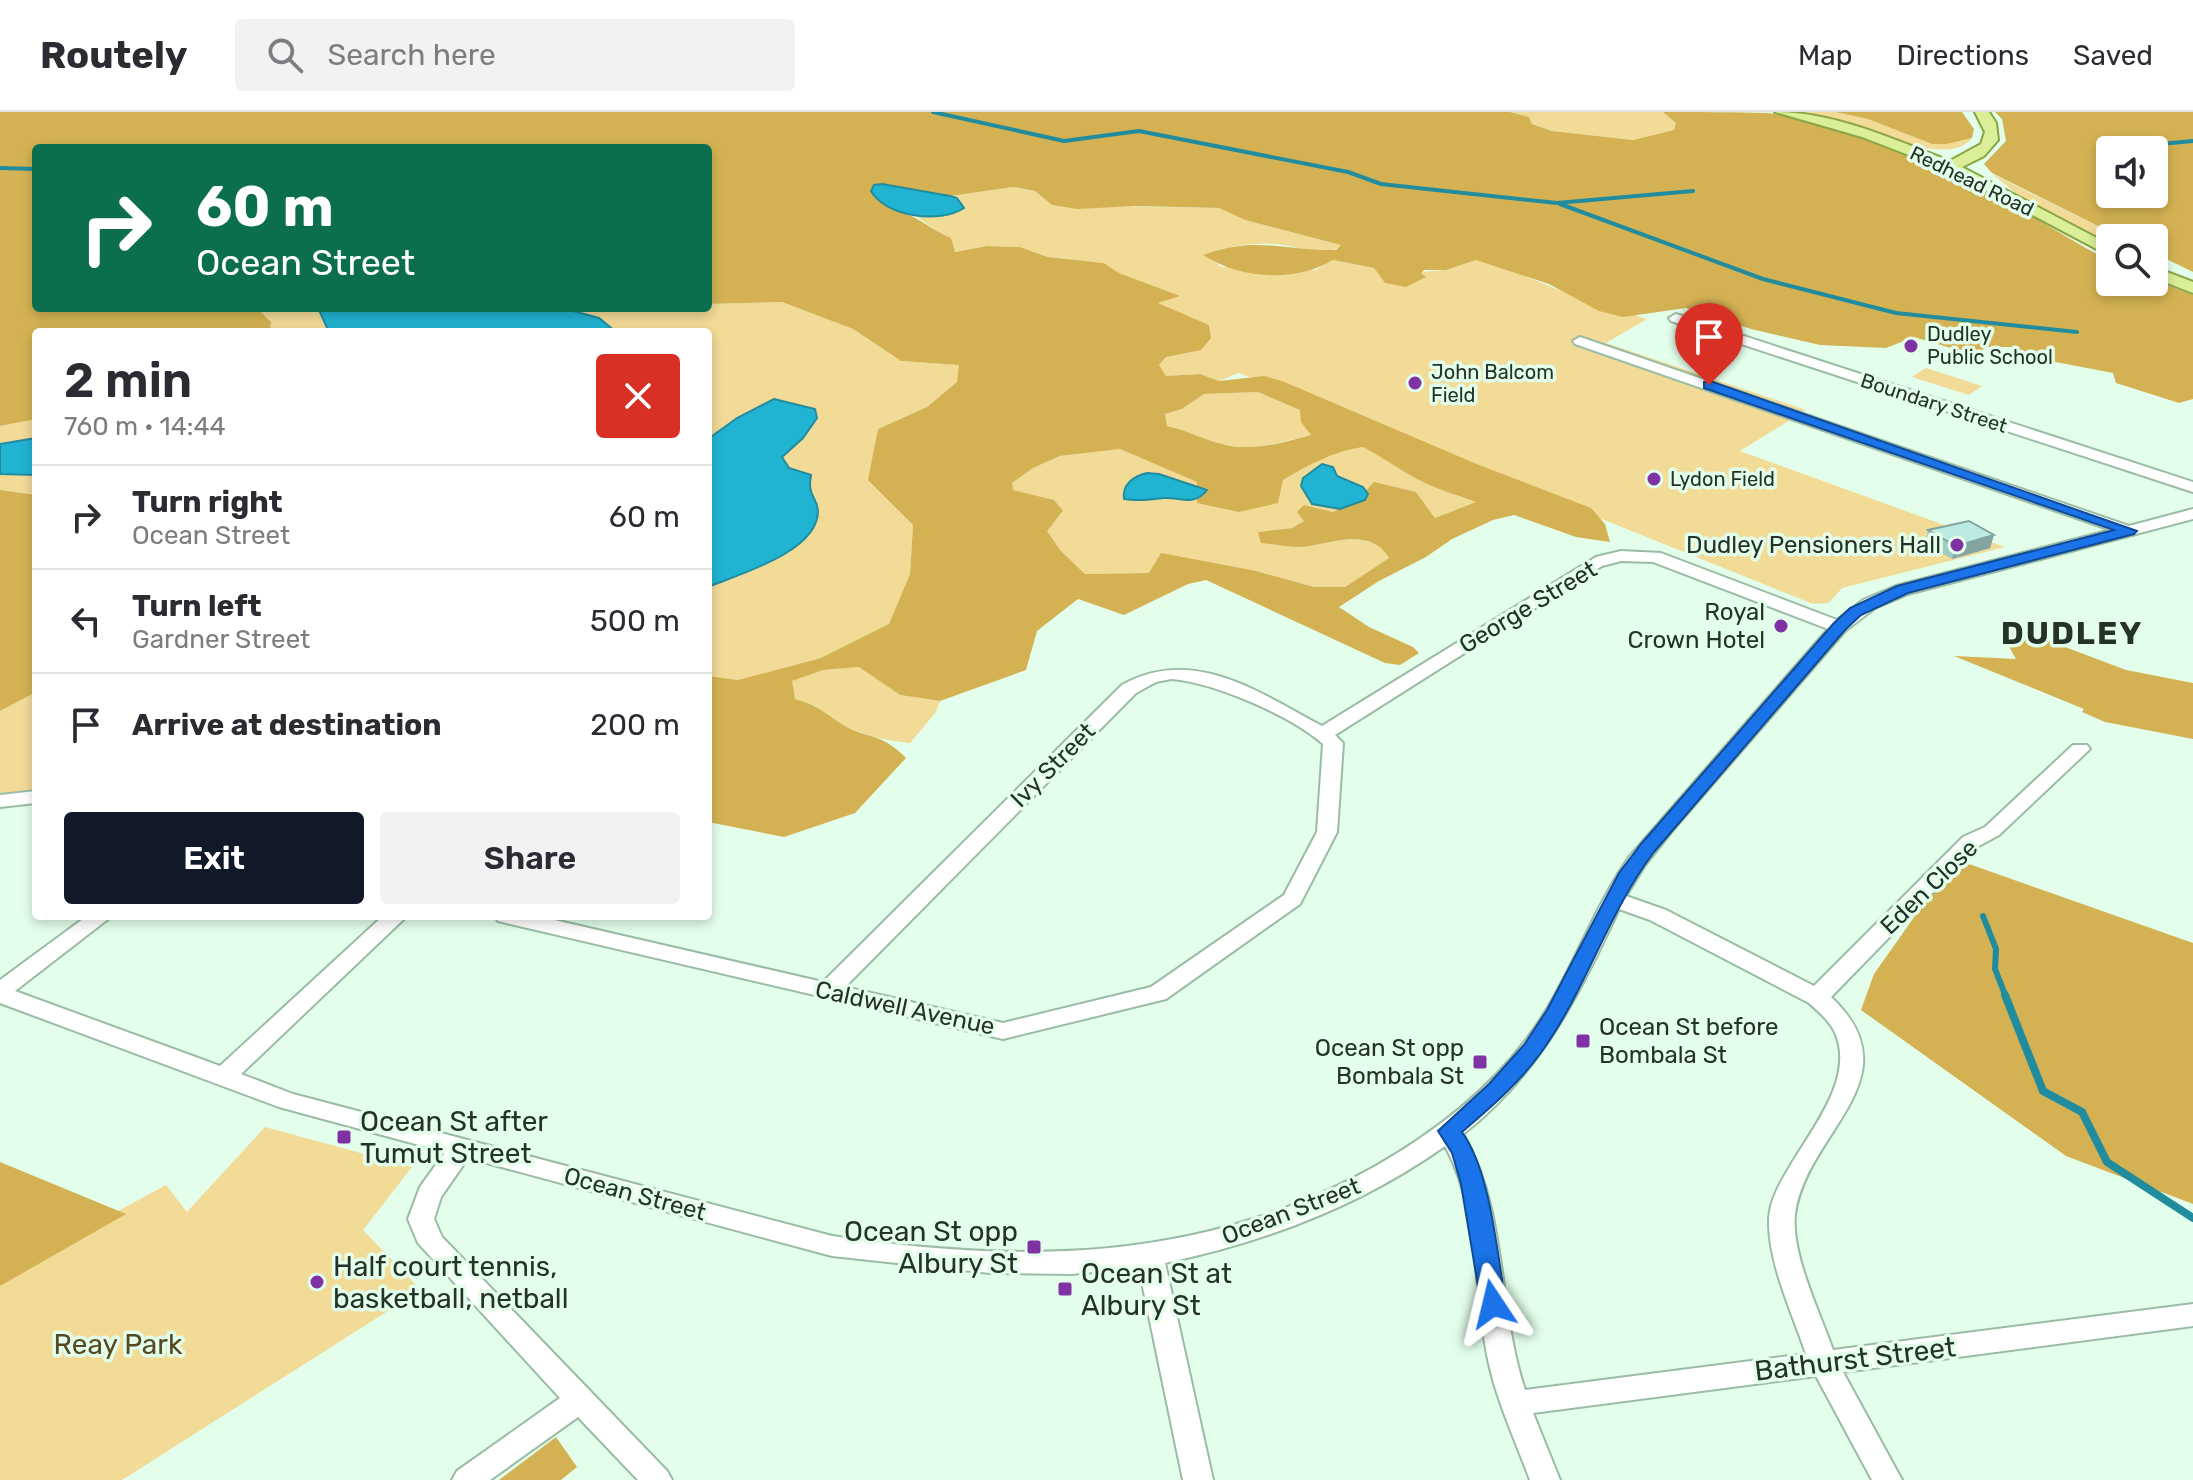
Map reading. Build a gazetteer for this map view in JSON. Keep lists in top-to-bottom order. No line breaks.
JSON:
{"streets":{"main road":["Redhead Road"],"street":["Boundary Street","George Street","Ivy Street","Eden Close","Caldwell Avenue","Ocean Street","Bathurst Street"]},"crossings":[["George Street","Ivy Street"],["George Street","Caldwell Avenue"],["George Street","Ocean Street"],["Ivy Street","Caldwell Avenue"]],"districts":["DUDLEY"],"parks":["Reay Park"],"places":{"other":["Dudley Public School","John Balcom Field","Lydon Field","Dudley Pensioners Hall","Royal Crown Hotel","Half court tennis, basketball, netball"],"transit":["Ocean St before Bombala St","Ocean St opp Bombala St","Ocean St after Tumut Street","Ocean St opp Albury St","Ocean St at Albury St"]},"page":{"header":"Routely","search":"Search here","nav":["Map","Directions","Saved"],"turn":["60 m","Ocean Street"],"heading":["2 min","760 m · 14:44"],"list":[{"name":"Turn right","note":"Ocean Street","value":"60 m"},{"name":"Turn left","note":"Gardner Street","value":"500 m"},{"name":"Arrive at destination","value":"200 m"}],"buttons":["Exit","Share"]}}
